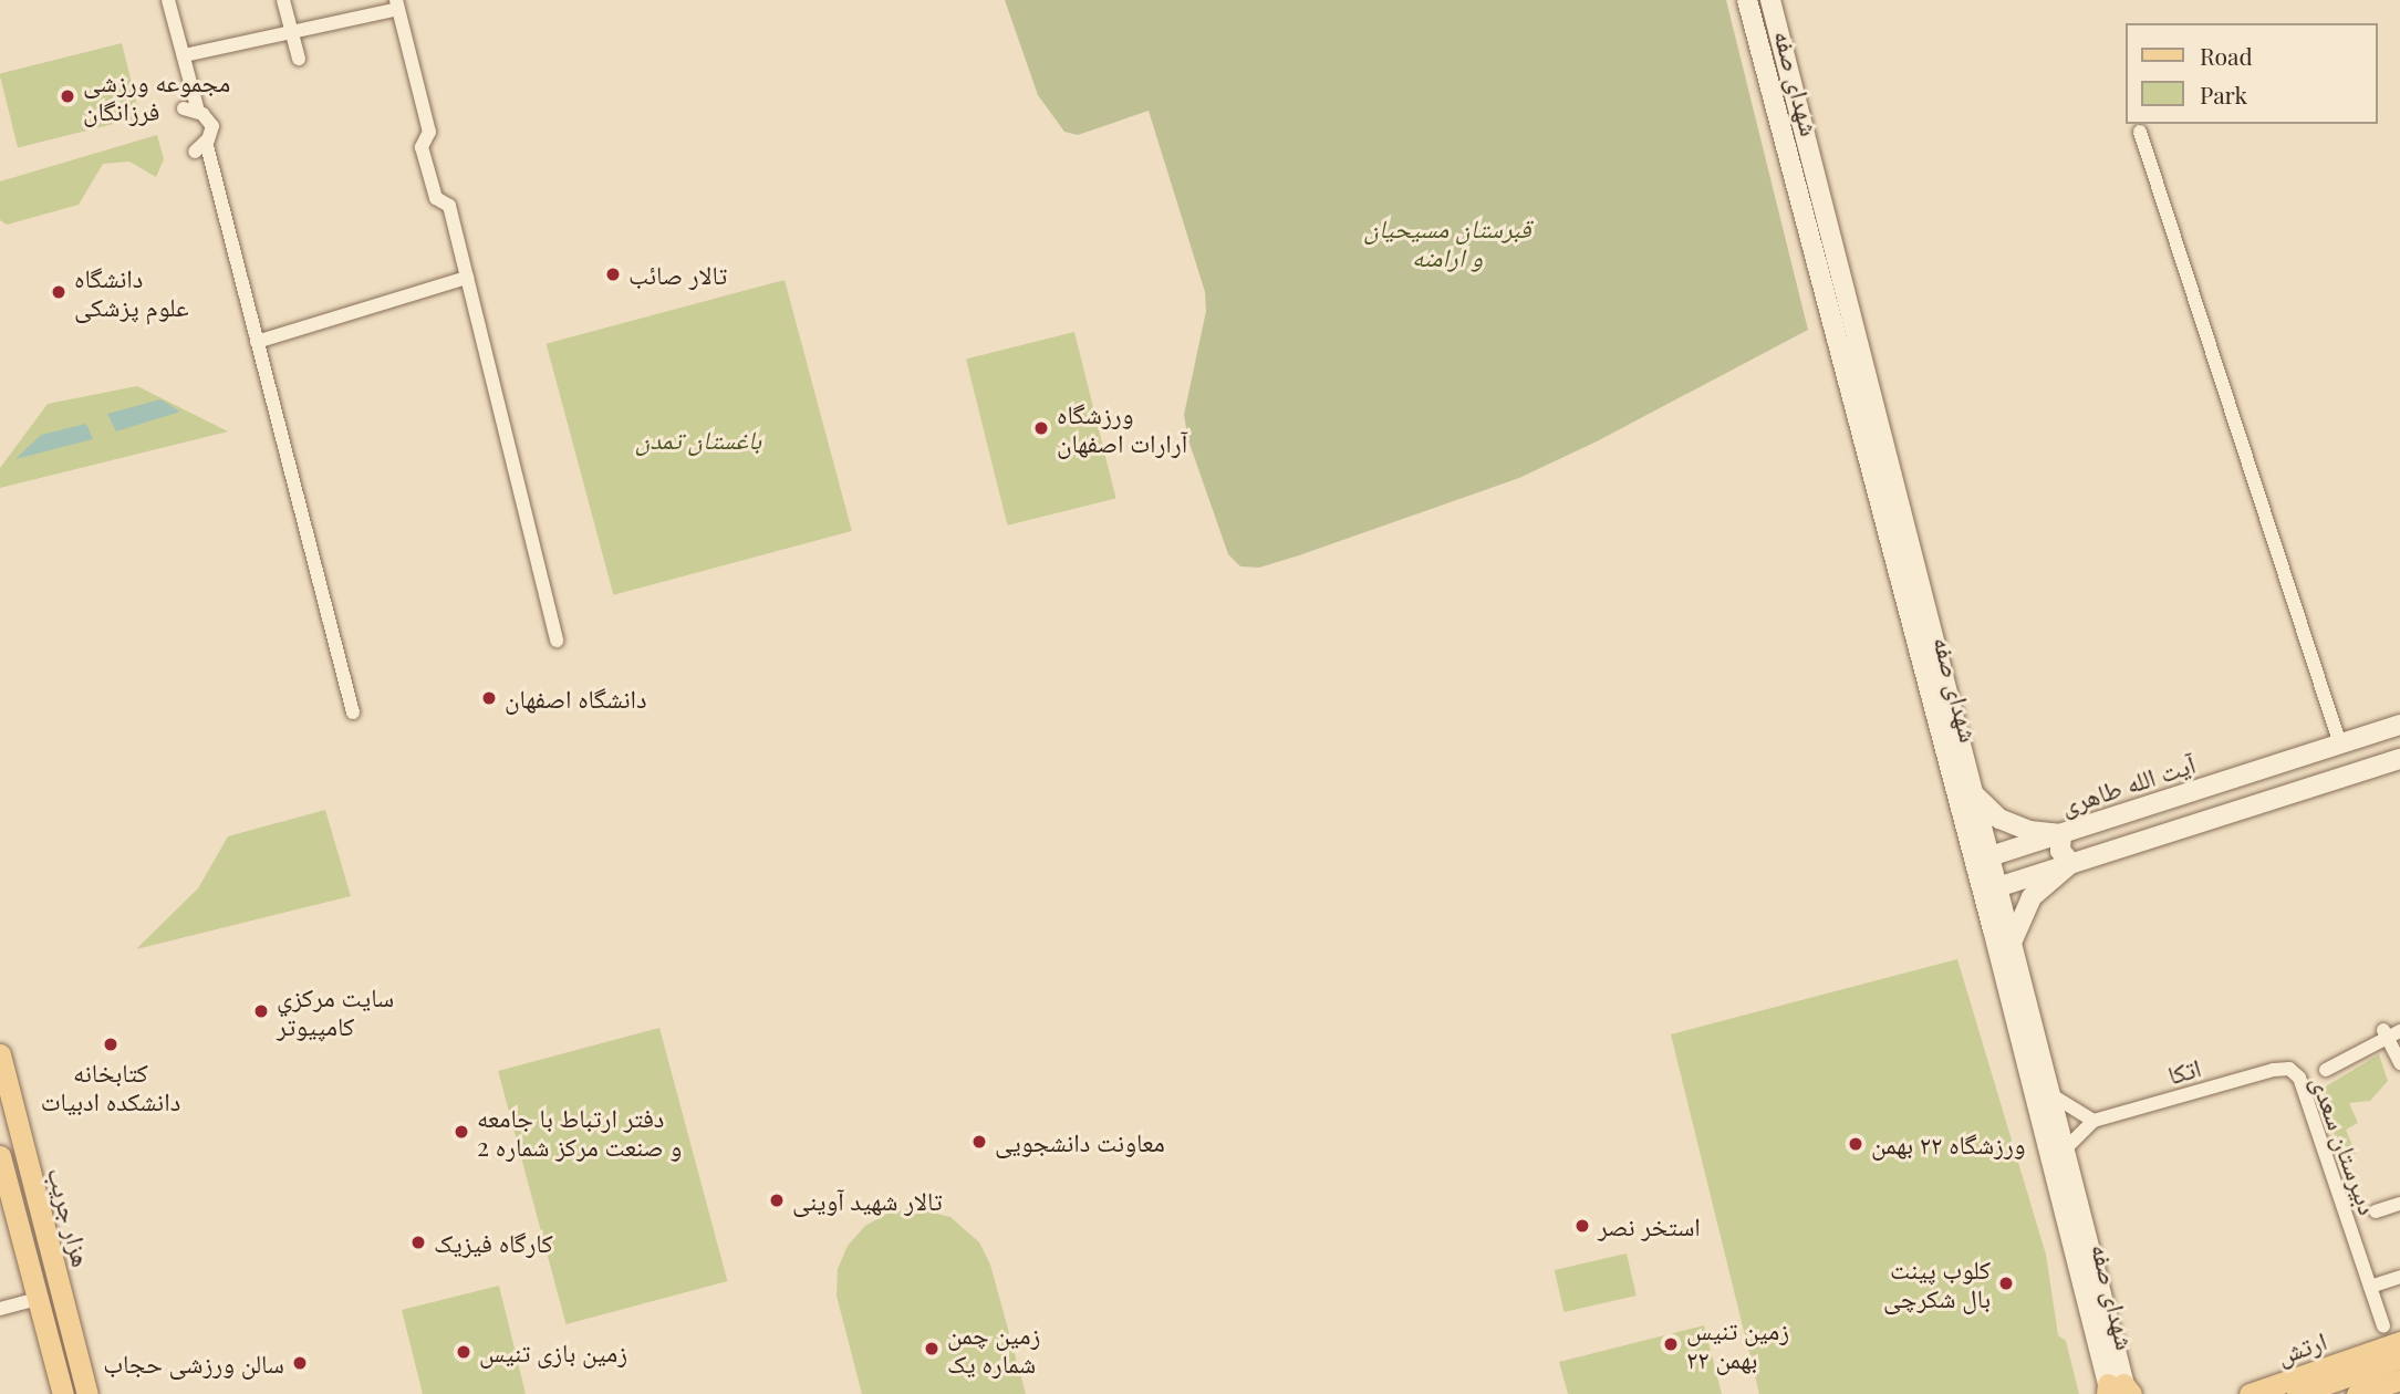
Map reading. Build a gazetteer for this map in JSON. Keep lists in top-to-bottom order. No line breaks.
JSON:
{"streets":{"main road":["شهدای صفه","آیت الله طاهری","هزار جریب","ارتش"],"street":["اتکا","دبیرستان سعدی"]},"crossings":[["شهدای صفه","آیت الله طاهری"],["اتکا","دبیرستان سعدی"]],"parks":["قبرستان مسیحیان و ارامنه","باغستان تمدن"],"places":["مجموعه ورزشی فرزانگان","تالار صائب","دانشگاه علوم پزشکی","ورزشگاه آرارات اصفهان","دانشگاه اصفهان","سايت مرکزي کامپيوتر","کتابخانه دانشکده ادبيات","دفتر ارتباط با جامعه و صنعت مرکز شماره 2","معاونت دانشجویی","ورزشگاه ۲۲ بهمن","تالار شهید آوینی","استخر نصر","کارگاه فیزیک","کلوب پینت بال شکرچی","زمین تنیس ۲۲ بهمن","زمین چمن شماره یک","زمین بازی تنیس","سالن ورزشی حجاب"],"legend":["Road","Park"]}
